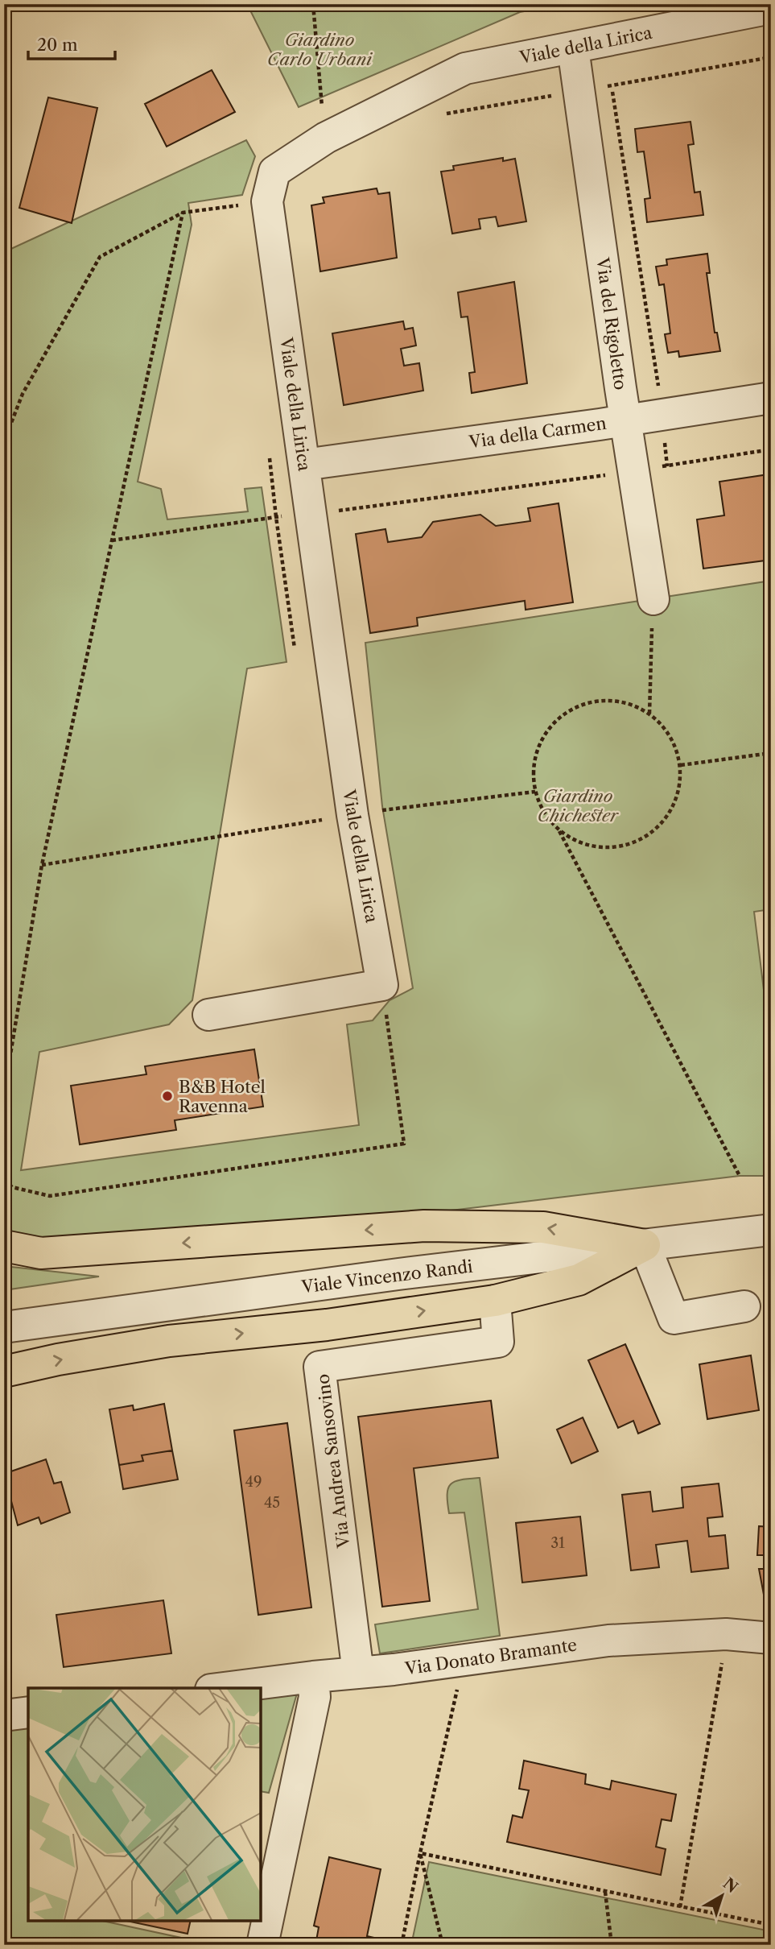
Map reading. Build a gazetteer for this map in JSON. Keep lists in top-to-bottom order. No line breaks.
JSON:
{"streets":{"street":["Viale della Lirica","Via del Rigoletto","Via della Carmen","Viale Vincenzo Randi","Via Andrea Sansovino","Via Donato Bramante"]},"crossings":[["Viale della Lirica","Via del Rigoletto"],["Viale della Lirica","Via della Carmen"],["Via del Rigoletto","Via della Carmen"],["Via Andrea Sansovino","Via Donato Bramante"]],"parks":["Giardino Carlo Urbani","Giardino Chichester"],"places":["B&B Hotel Ravenna"],"house_numbers":["49","45","31"],"scale_bar":"20 m","north":"top right"}
